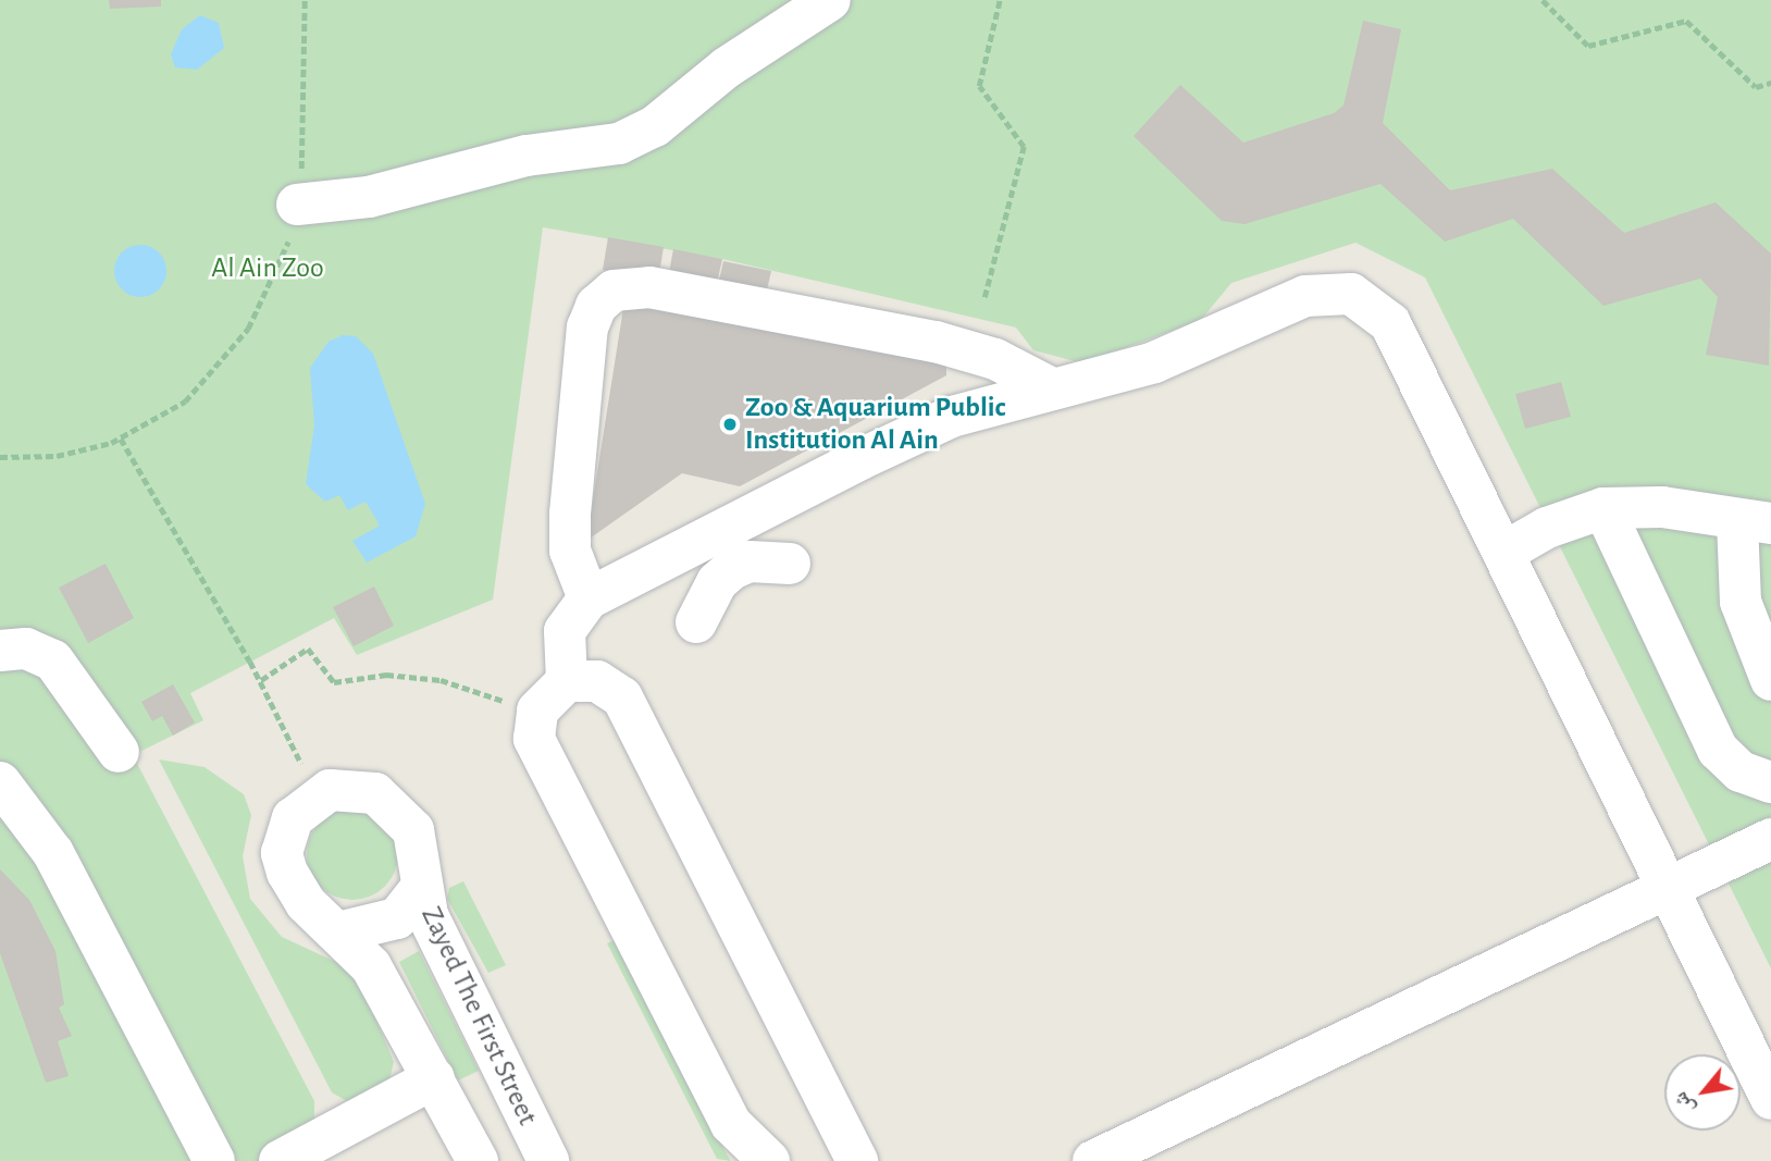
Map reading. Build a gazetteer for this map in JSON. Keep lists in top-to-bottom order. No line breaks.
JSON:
{"streets":{"street":["Zayed The First Street"]},"parks":["Al Ain Zoo"],"places":["Zoo & Aquarium Public Institution Al Ain"],"north":"bottom left"}
